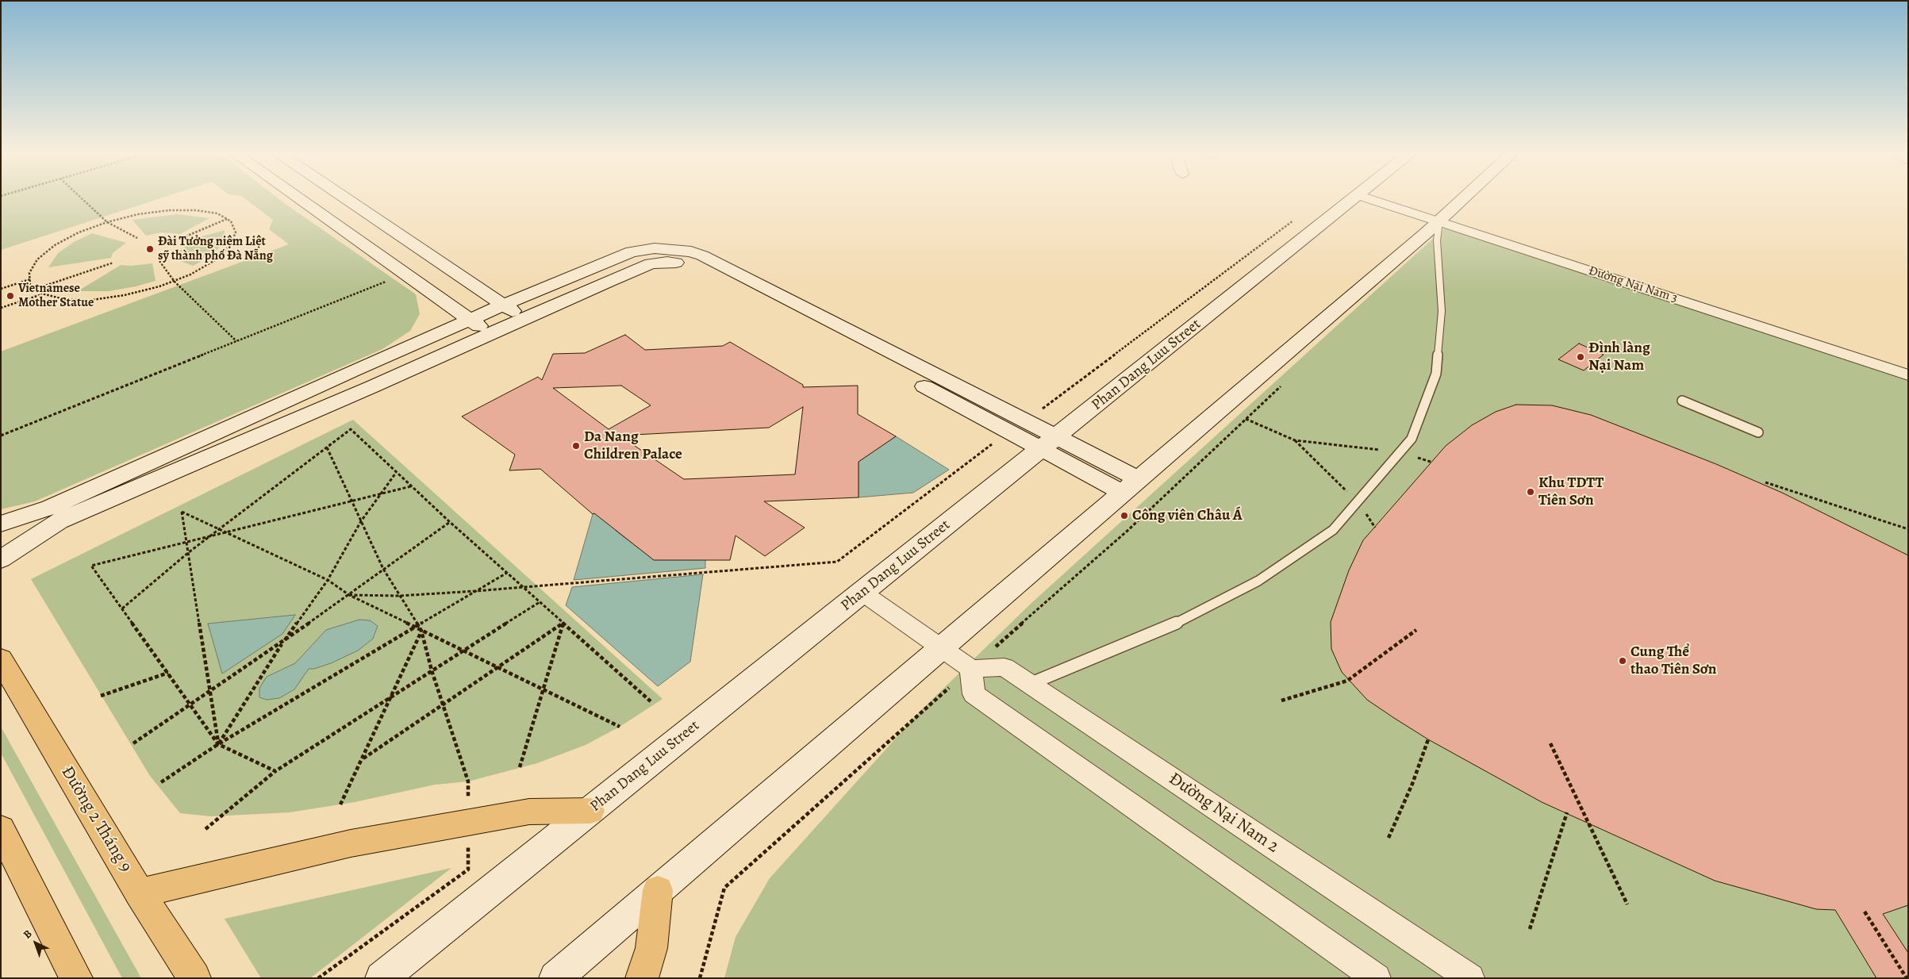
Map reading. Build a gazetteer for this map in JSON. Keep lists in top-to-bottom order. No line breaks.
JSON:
{"streets":{"main road":["Đường 2 Tháng 9"],"street":["Đường Nại Nam 3","Phan Dang Luu Street","Đường Nại Nam 2"]},"places":["Đài Tưởng niệm Liệt sỹ thành phố Đà Nẵng","Vietnamese Mother Statue","Đình làng Nại Nam","Da Nang Children Palace","Khu TDTT Tiên Sơn","Công viên Châu Á","Cung Thể thao Tiên Sơn"],"north":"top left"}
